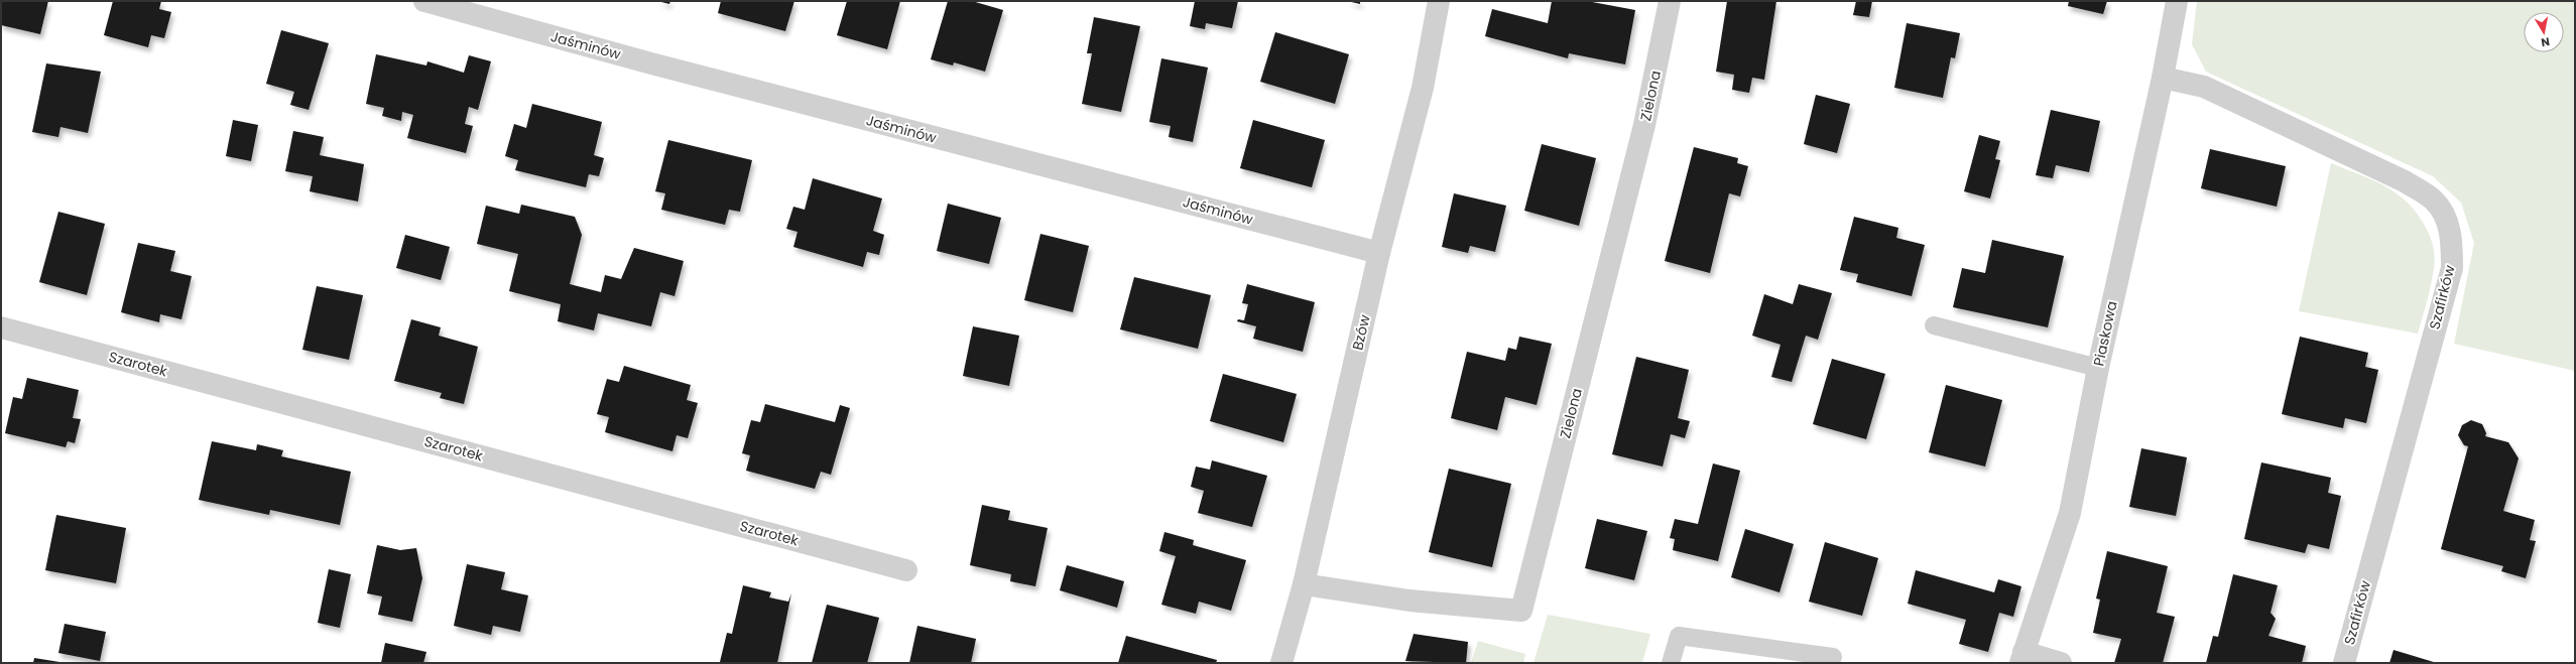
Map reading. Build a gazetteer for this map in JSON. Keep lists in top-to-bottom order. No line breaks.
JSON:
{"streets":{"street":["Jaśminów","Zielona","Szafirków","Bzów","Piaskowa","Szarotek"]},"crossings":[["Jaśminów","Bzów"],["Zielona","Bzów"],["Szafirków","Piaskowa"]],"north":"bottom"}
